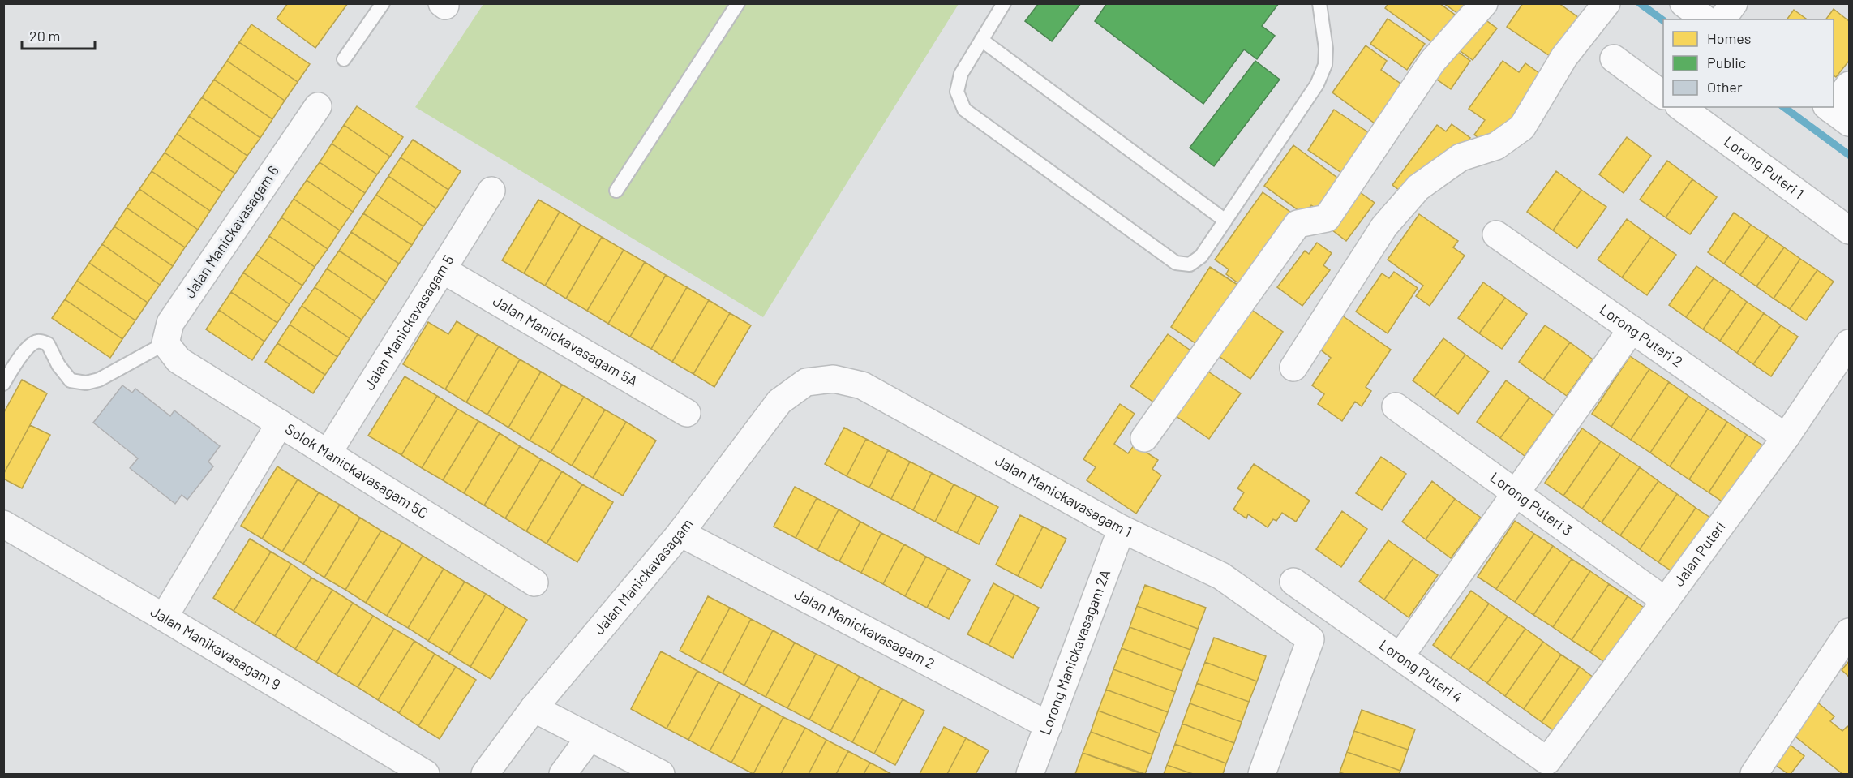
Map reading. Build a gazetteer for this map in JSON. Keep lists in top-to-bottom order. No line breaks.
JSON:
{"streets":{"street":["Lorong Puteri 1","Jalan Manickavasagam 6","Jalan Manickavasagam 5","Lorong Puteri 2","Jalan Manickavasagam 5A","Solok Manickavasagam 5C","Jalan Manickavasagam 1","Lorong Puteri 3","Jalan Puteri","Jalan Manickavasagam","Jalan Manickavasagam 2","Jalan Manikavasagam 9","Lorong Manickavasagam 2A","Lorong Puteri 4"]},"crossings":[["Jalan Manickavasagam 6","Solok Manickavasagam 5C"],["Jalan Manickavasagam 5","Jalan Manickavasagam 5A"],["Jalan Manickavasagam 5","Solok Manickavasagam 5C"],["Lorong Puteri 2","Jalan Puteri"],["Jalan Manickavasagam 1","Jalan Manickavasagam"],["Jalan Manickavasagam 1","Lorong Manickavasagam 2A"],["Lorong Puteri 3","Jalan Puteri"],["Jalan Puteri","Lorong Puteri 4"],["Jalan Manickavasagam","Jalan Manickavasagam 2"],["Jalan Manickavasagam 2","Lorong Manickavasagam 2A"]],"legend":["Homes","Public","Other"],"scale_bar":"20 m"}
